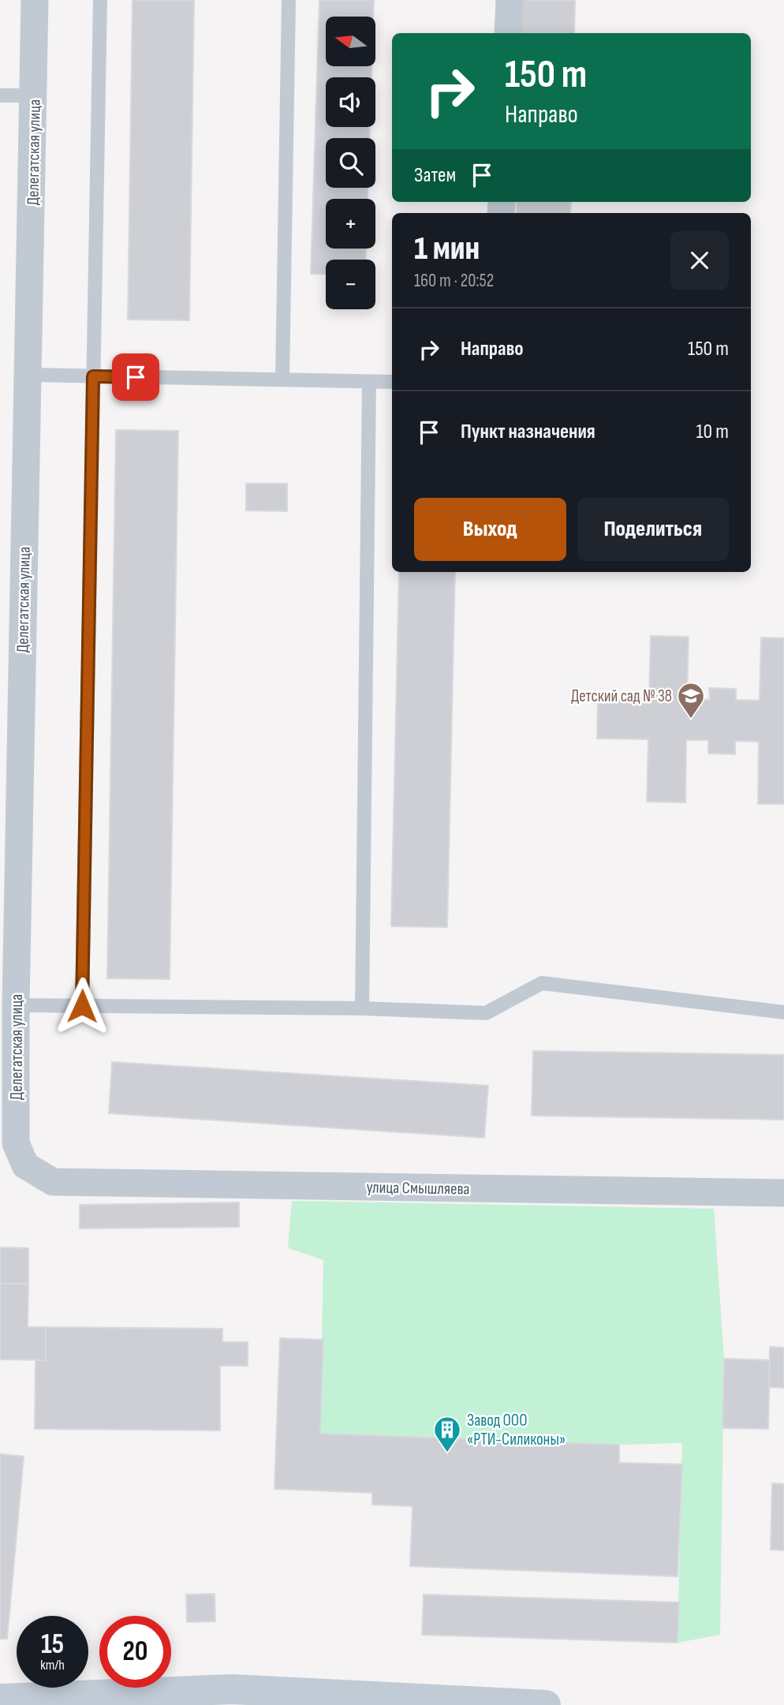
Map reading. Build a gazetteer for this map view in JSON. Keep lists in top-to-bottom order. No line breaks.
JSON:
{"streets":{"street":["Делегатская улица","улица Смышляева"]},"crossings":[["Делегатская улица","улица Смышляева"]],"places":{"school or university":["Детский сад № 38"],"building":["Завод ООО «РТИ-Силиконы»"]},"north":"left","page":{"map_buttons":["+","−"],"turn":["150 m","Направо"],"then":"Затем","heading":["1 мин","160 m · 20:52"],"list":[{"name":"Направо","value":"150 m"},{"name":"Пункт назначения","value":"10 m"}],"buttons":["Выход","Поделиться"],"speed":"15 km/h","limit":"20"}}
